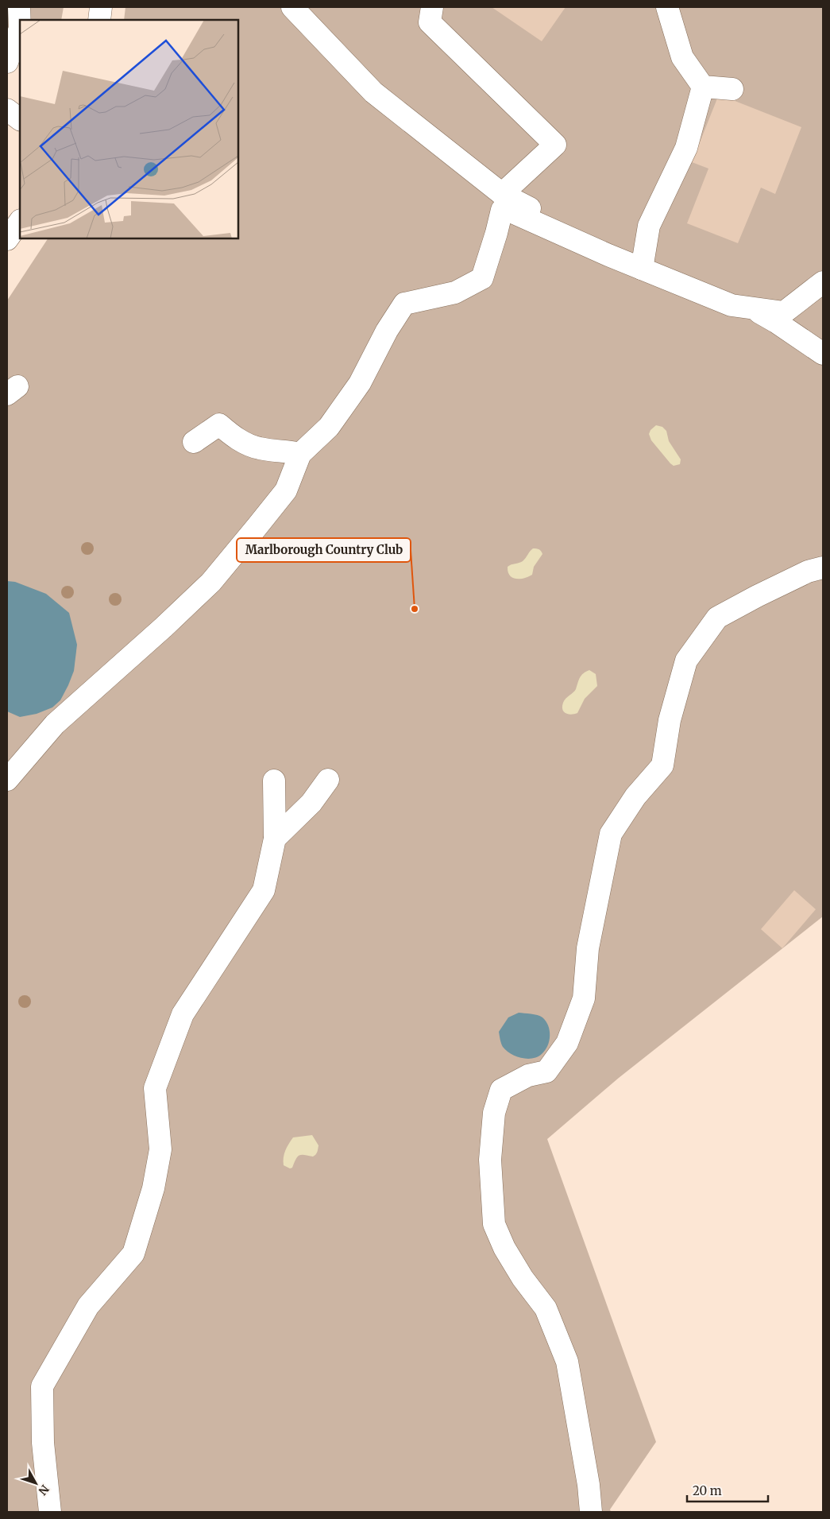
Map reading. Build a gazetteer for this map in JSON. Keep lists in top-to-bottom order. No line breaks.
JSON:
{"places":["Marlborough Country Club"],"scale_bar":"20 m","north":"bottom right"}
